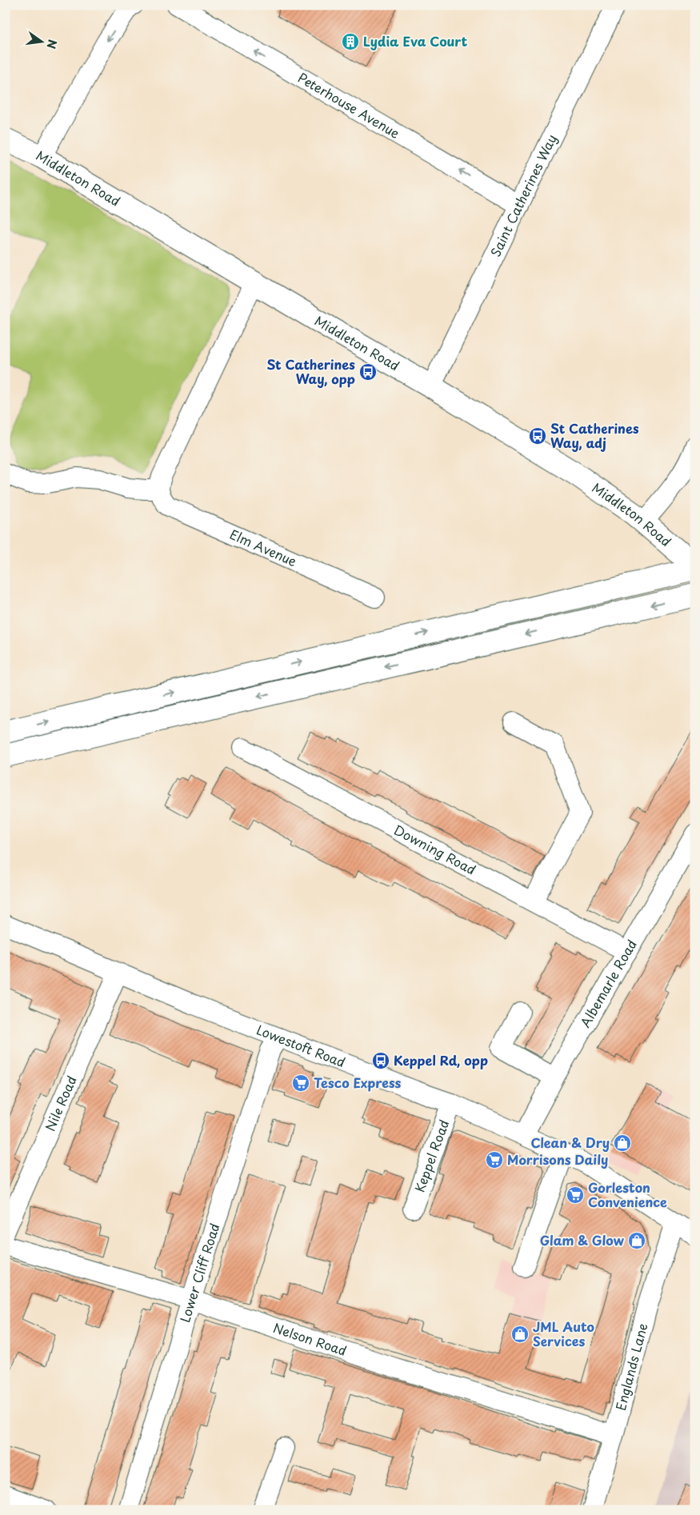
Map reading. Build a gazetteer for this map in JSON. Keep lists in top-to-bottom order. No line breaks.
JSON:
{"streets":{"main road":["Middleton Road"],"street":["Peterhouse Avenue","Saint Catherines Way","Elm Avenue","Downing Road","Albemarle Road","Lowestoft Road","Nile Road","Keppel Road","Lower Cliff Road","Nelson Road","Englands Lane"]},"crossings":[["Peterhouse Avenue","Saint Catherines Way"],["Middleton Road","Saint Catherines Way"],["Downing Road","Albemarle Road"],["Albemarle Road","Lowestoft Road"],["Lowestoft Road","Nile Road"],["Lowestoft Road","Keppel Road"],["Lowestoft Road","Lower Cliff Road"],["Lowestoft Road","Englands Lane"],["Lower Cliff Road","Nelson Road"],["Nelson Road","Englands Lane"]],"one_way":["Peterhouse Avenue"],"places":{"building":["Lydia Eva Court"],"bus stop":["St Catherines Way, opp","St Catherines Way, adj","Keppel Rd, opp"],"supermarket":["Tesco Express","Morrisons Daily","Gorleston Convenience"],"shop":["Clean & Dry","Glam & Glow","JML Auto Services"]},"north":"right"}
